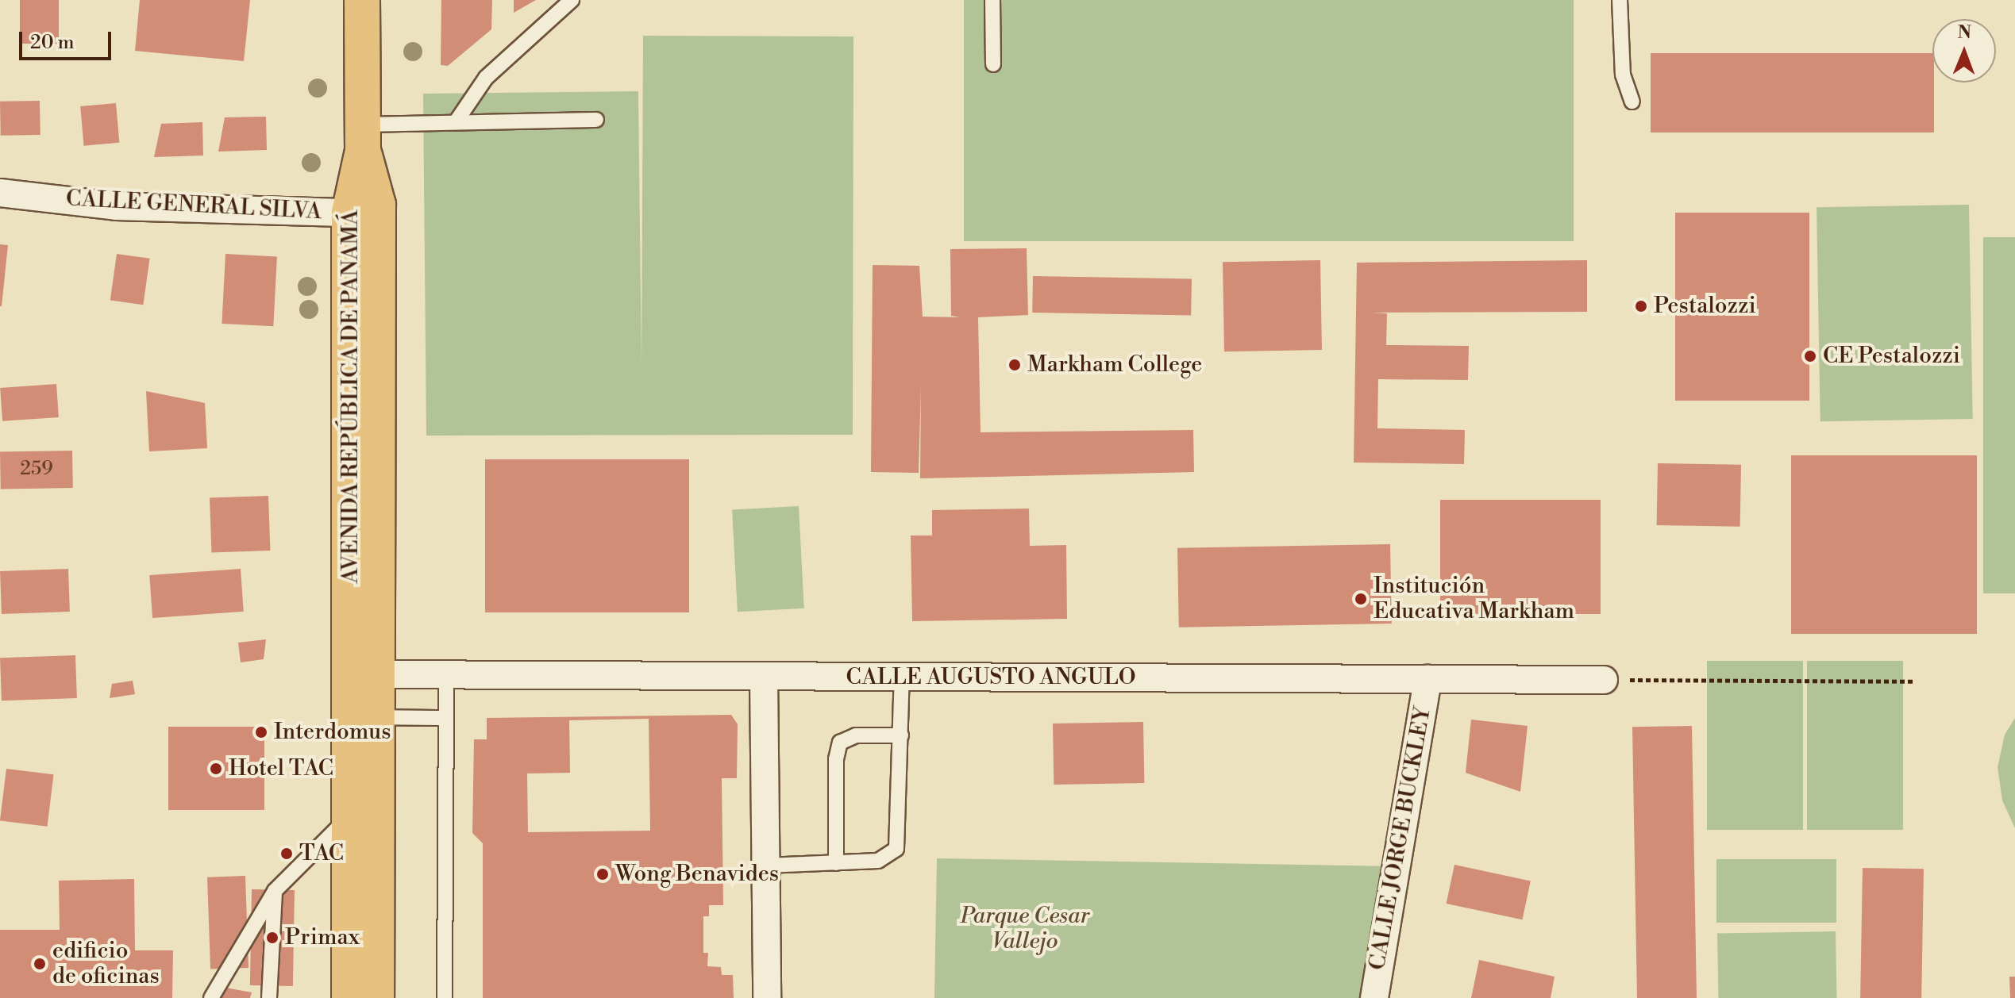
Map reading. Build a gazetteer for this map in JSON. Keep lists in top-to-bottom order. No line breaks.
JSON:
{"streets":{"main road":["AVENIDA REPÚBLICA DE PANAMÁ"],"street":["CALLE GENERAL SILVA","CALLE AUGUSTO ANGULO","CALLE JORGE BUCKLEY"]},"crossings":[["CALLE GENERAL SILVA","AVENIDA REPÚBLICA DE PANAMÁ"],["AVENIDA REPÚBLICA DE PANAMÁ","CALLE AUGUSTO ANGULO"],["CALLE AUGUSTO ANGULO","CALLE JORGE BUCKLEY"]],"parks":["Parque Cesar Vallejo"],"places":["Pestalozzi","CE Pestalozzi","Markham College","Institución Educativa Markham","Interdomus","Hotel TAC","TAC","Wong Benavides","Primax","edificio de oficinas"],"house_numbers":["259"],"scale_bar":"20 m","north":"top"}
